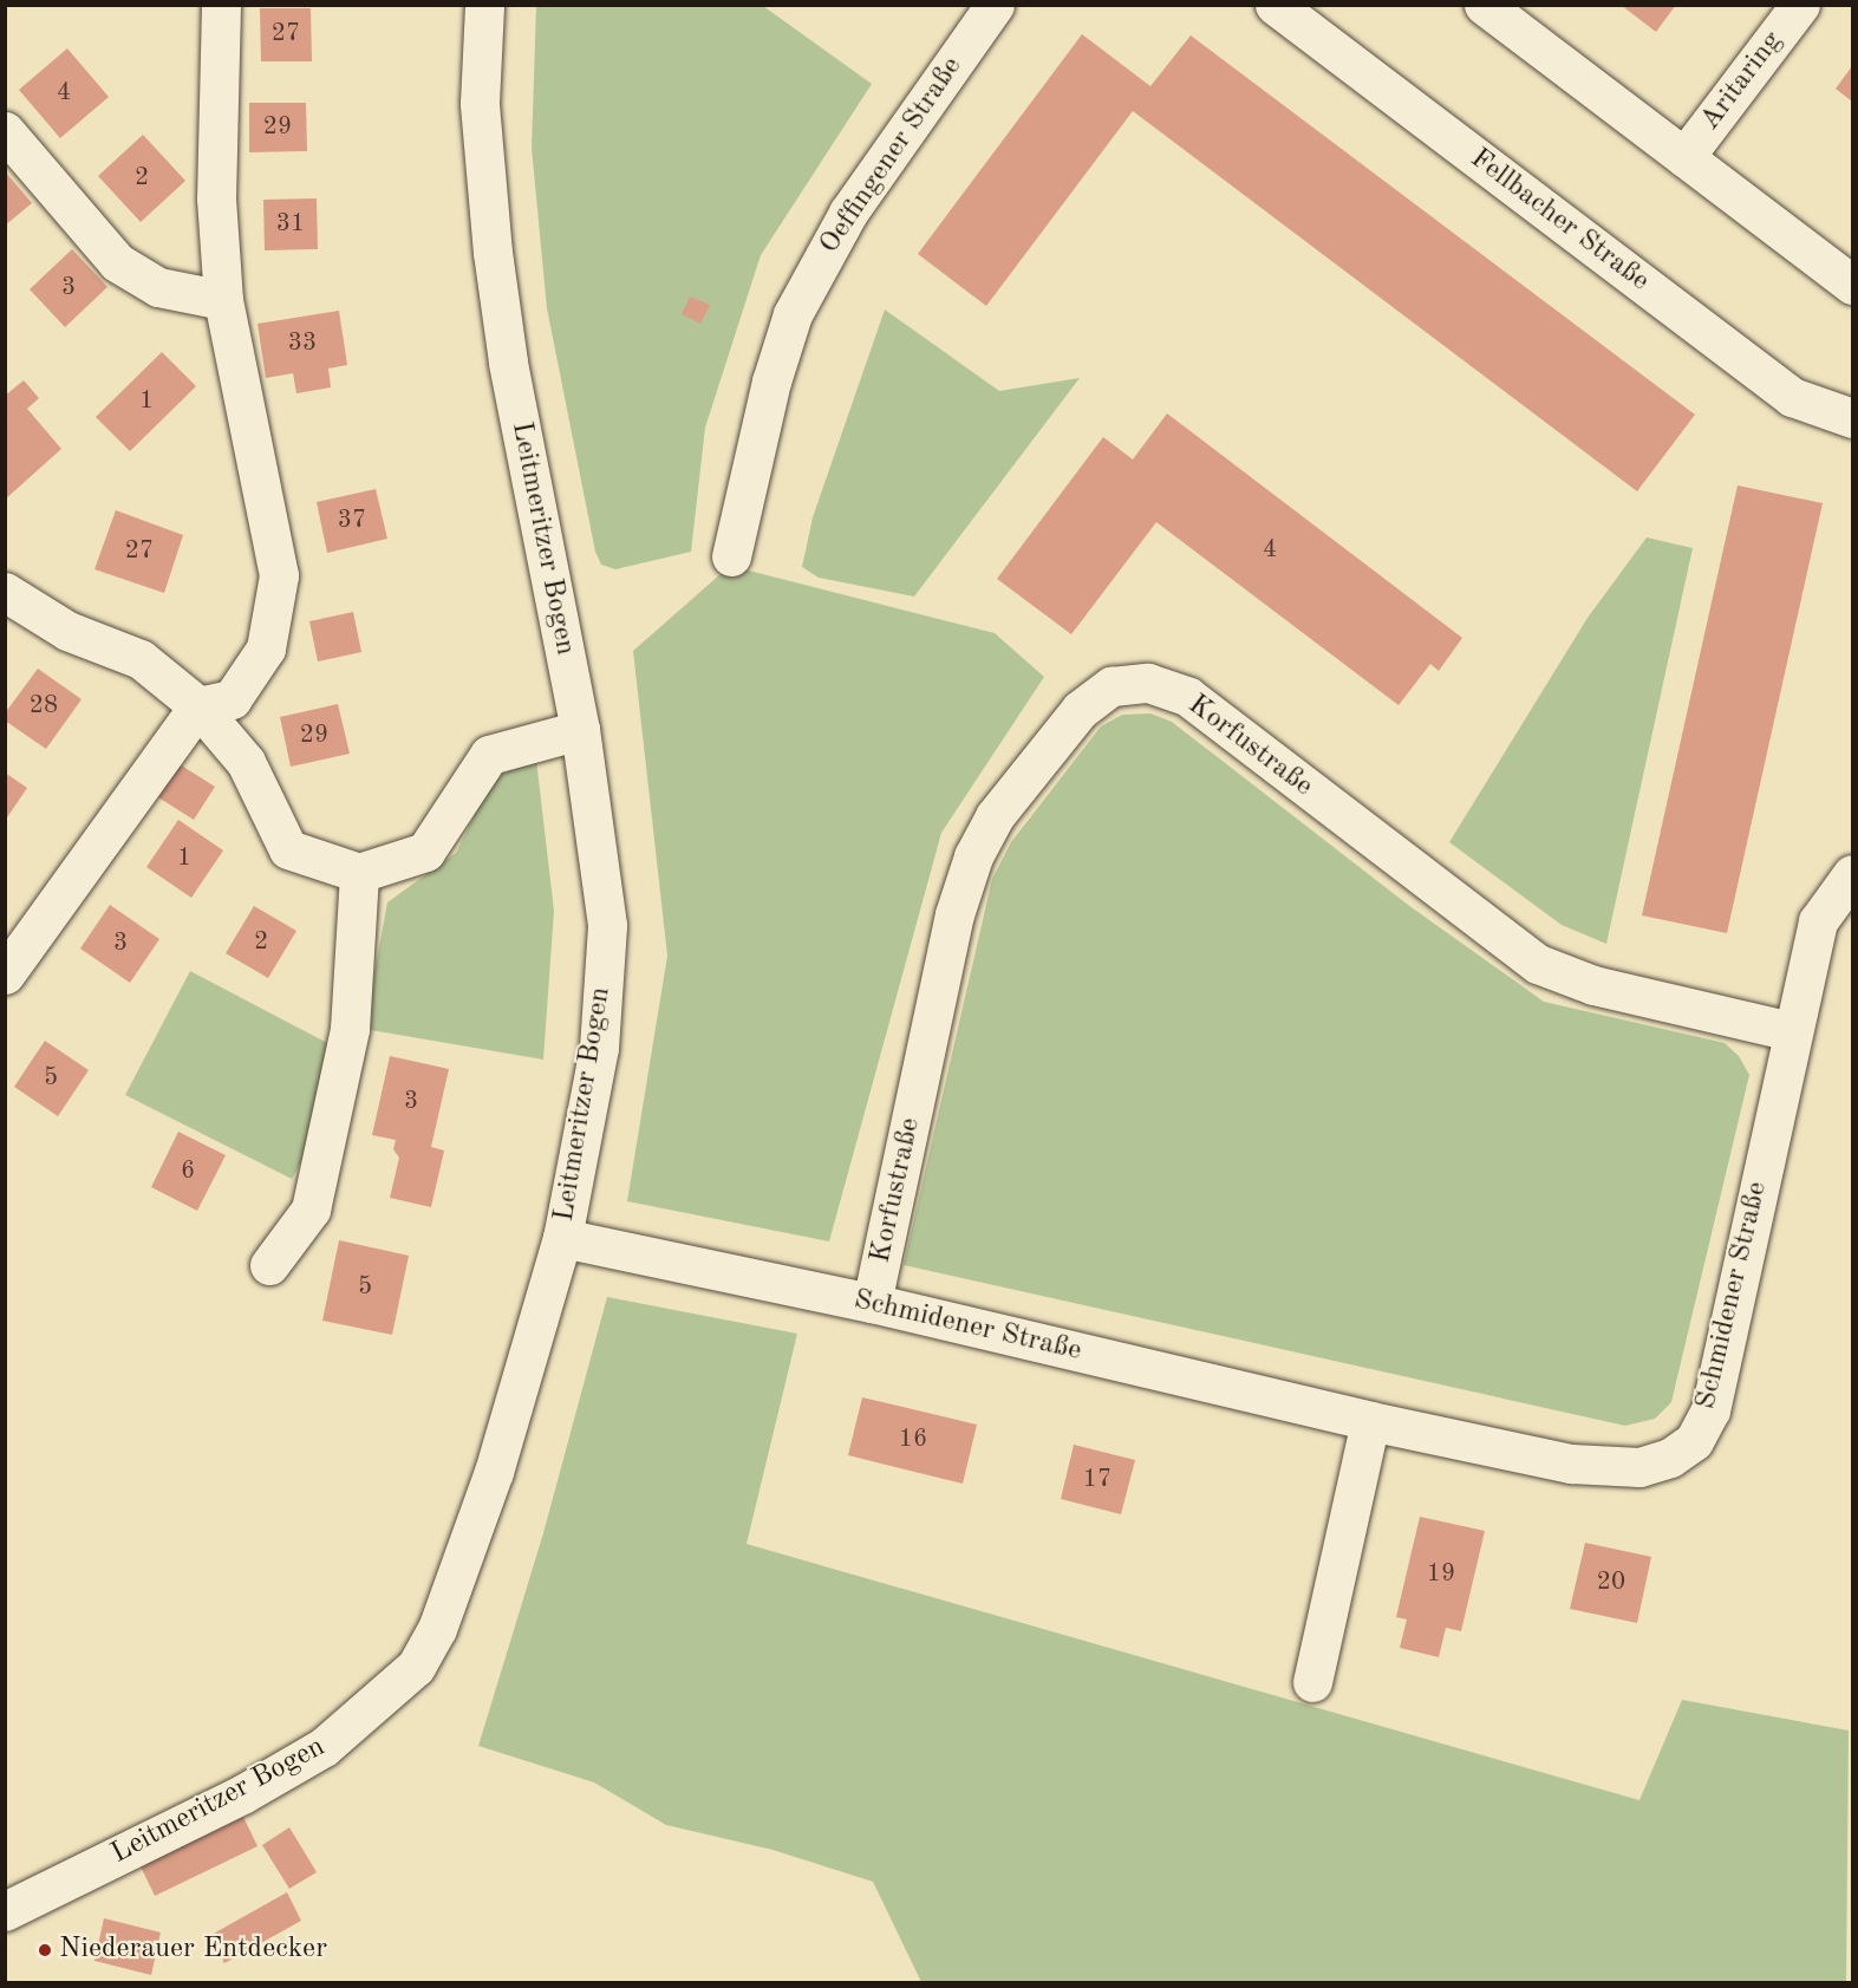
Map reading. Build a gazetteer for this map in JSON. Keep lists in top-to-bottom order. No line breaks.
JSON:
{"streets":{"street":["Aritaring","Oeffingener Straße","Fellbacher Straße","Leitmeritzer Bogen","Korfustraße","Schmidener Straße"]},"crossings":[["Leitmeritzer Bogen","Schmidener Straße"],["Korfustraße","Schmidener Straße"]],"places":["Niederauer Entdecker"],"house_numbers":["27","4","29","2","31","3","33","1","37","4","27","28","29","1","2","3","5","3","6","5","16","17","19","20"]}
